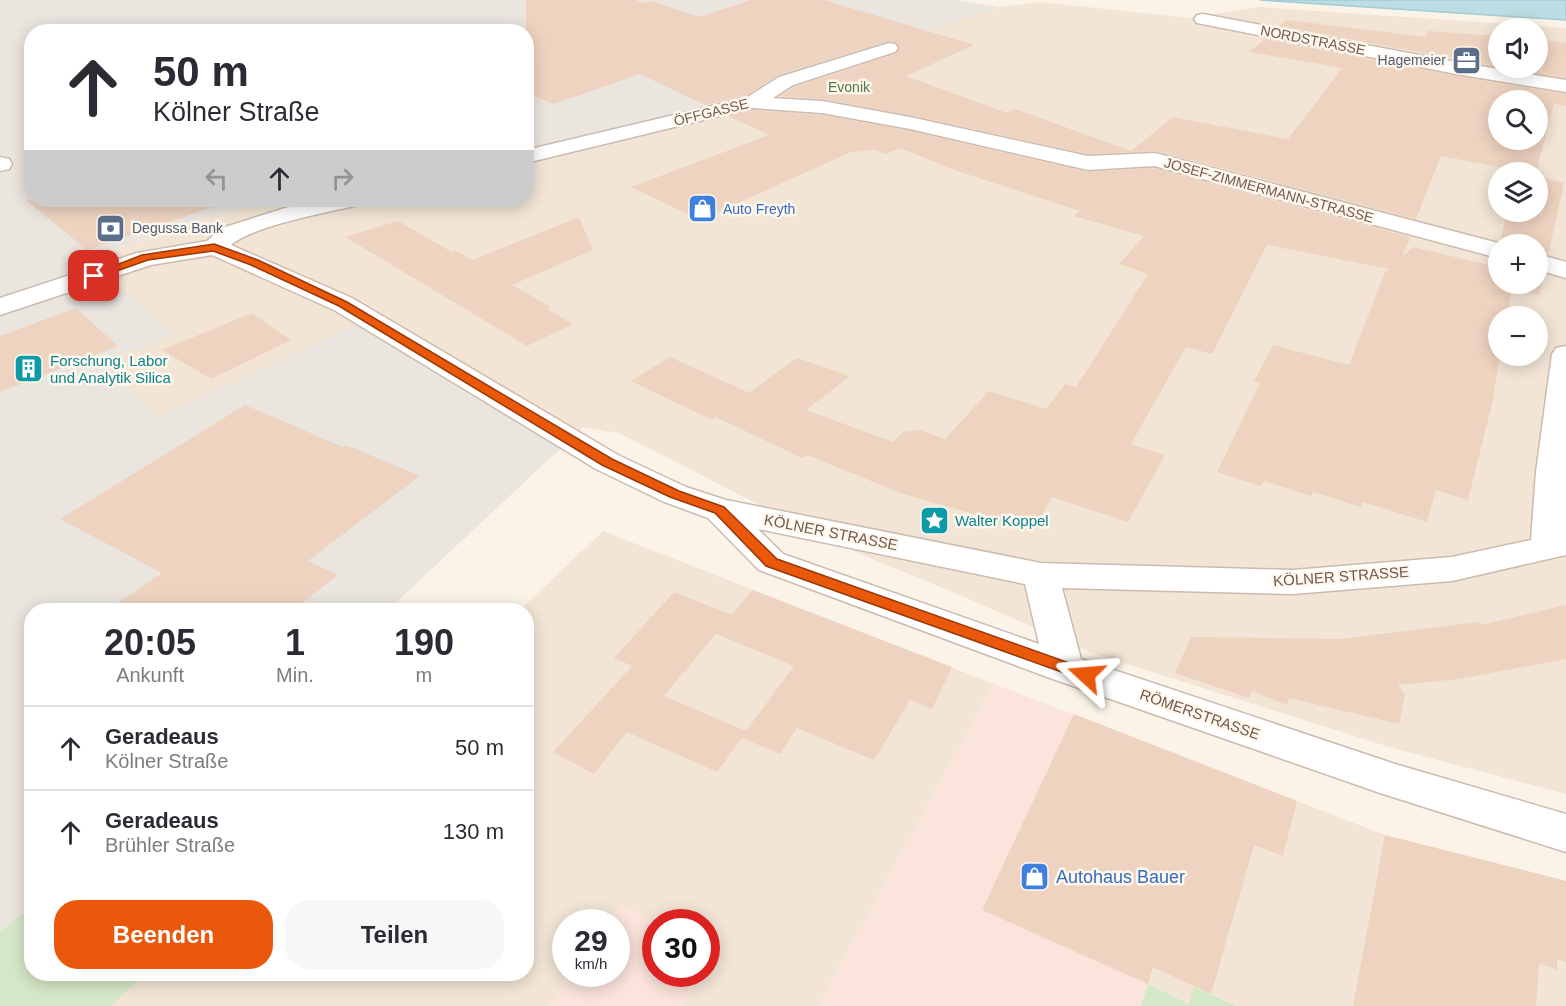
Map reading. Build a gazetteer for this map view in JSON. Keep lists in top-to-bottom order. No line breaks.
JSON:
{"streets":{"street":["NORDSTRASSE","ÖFFGASSE","JOSEF-ZIMMERMANN-STRASSE","KÖLNER STRASSE","RÖMERSTRASSE"]},"crossings":[["ÖFFGASSE","JOSEF-ZIMMERMANN-STRASSE"],["KÖLNER STRASSE","RÖMERSTRASSE"]],"parks":["Evonik"],"places":{"office":["Hagemeier"],"shop":["Auto Freyth","Autohaus Bauer"],"bank":["Degussa Bank"],"building":["Forschung, Labor und Analytik Silica"],"place":["Walter Koppel"]},"page":{"map_buttons":["+","−"],"turn":["50 m","Kölner Straße"],"eta":["20:05","Ankunft","1","Min.","190","m"],"list":[{"name":"Geradeaus","note":"Kölner Straße","value":"50 m"},{"name":"Geradeaus","note":"Brühler Straße","value":"130 m"}],"buttons":["Beenden","Teilen"],"speed":"29 km/h","limit":"30"}}
